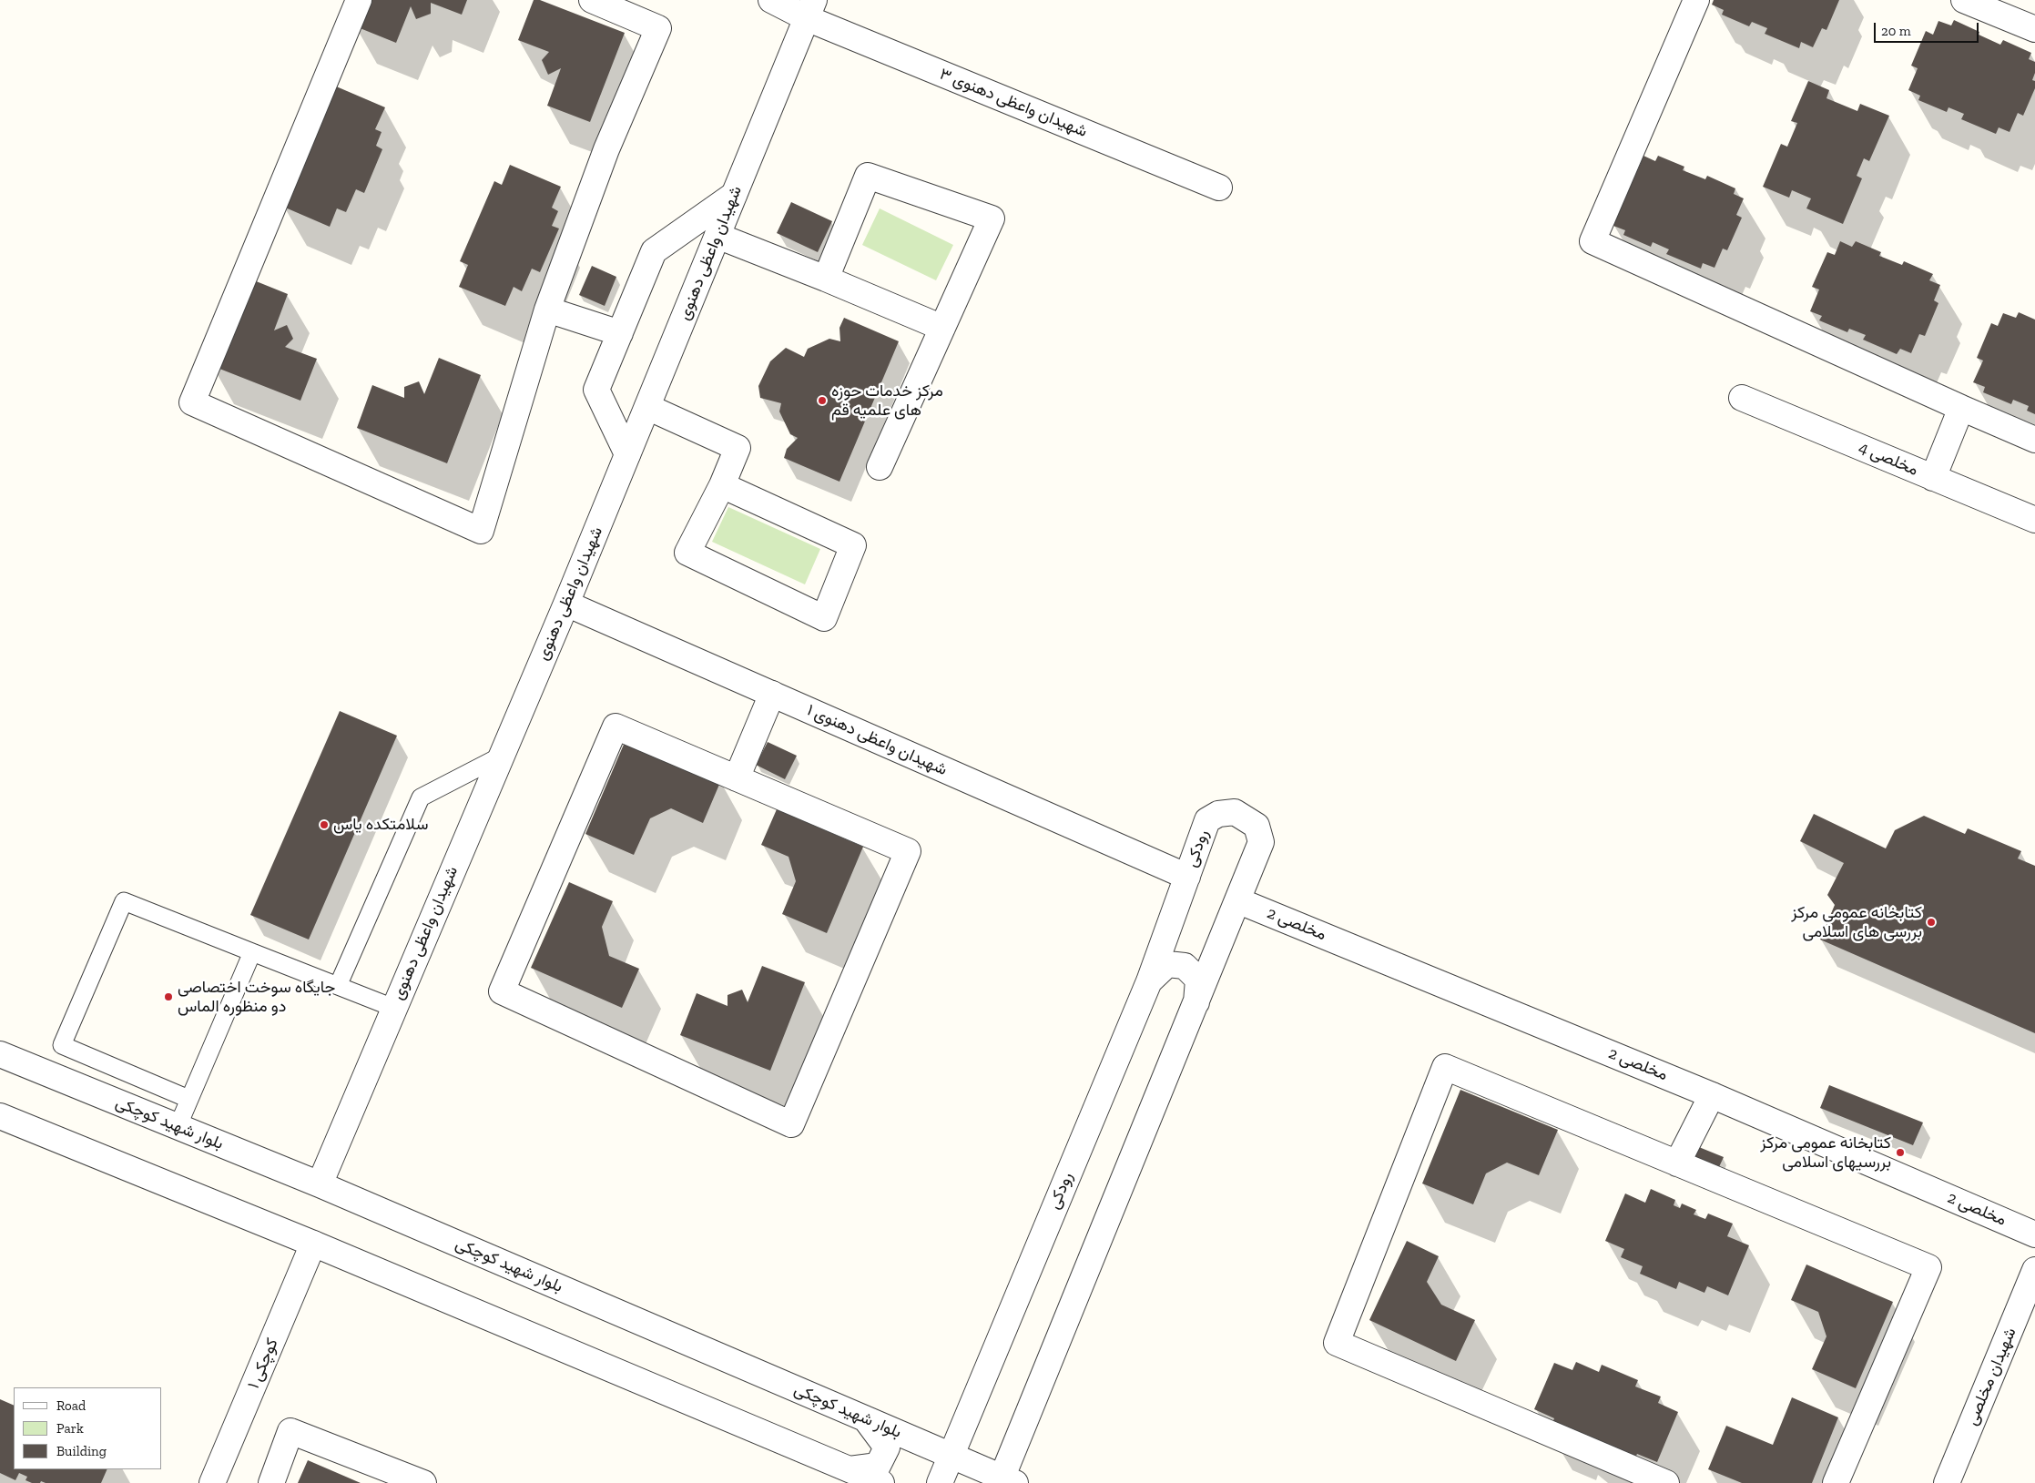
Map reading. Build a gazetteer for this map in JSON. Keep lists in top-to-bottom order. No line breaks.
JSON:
{"streets":{"street":["شهیدان واعظی دهنوی ۳","شهیدان واعظی دهنوی","مخلصی 4","شهیدان واعظی دهنوی ۱","رودکی","مخلصی 2","بلوار شهید کوچکی","کوچکی ۱","شهیدان مخلصی"]},"crossings":[["شهیدان واعظی دهنوی ۳","شهیدان واعظی دهنوی"],["شهیدان واعظی دهنوی","شهیدان واعظی دهنوی ۱"],["شهیدان واعظی دهنوی","بلوار شهید کوچکی"],["شهیدان واعظی دهنوی ۱","رودکی"],["رودکی","مخلصی 2"],["رودکی","بلوار شهید کوچکی"]],"places":["مرکز خدمات حوزه های علمیه قم","سلامتکده یاس","کتابخانه عمومی مرکز بررسی های اسلامی","جایگاه سوخت اختصاصی دو منظوره الماس","کتابخانه عمومی مرکز بررسیهای اسلامی"],"legend":["Road","Park","Building"],"scale_bar":"20 m"}
